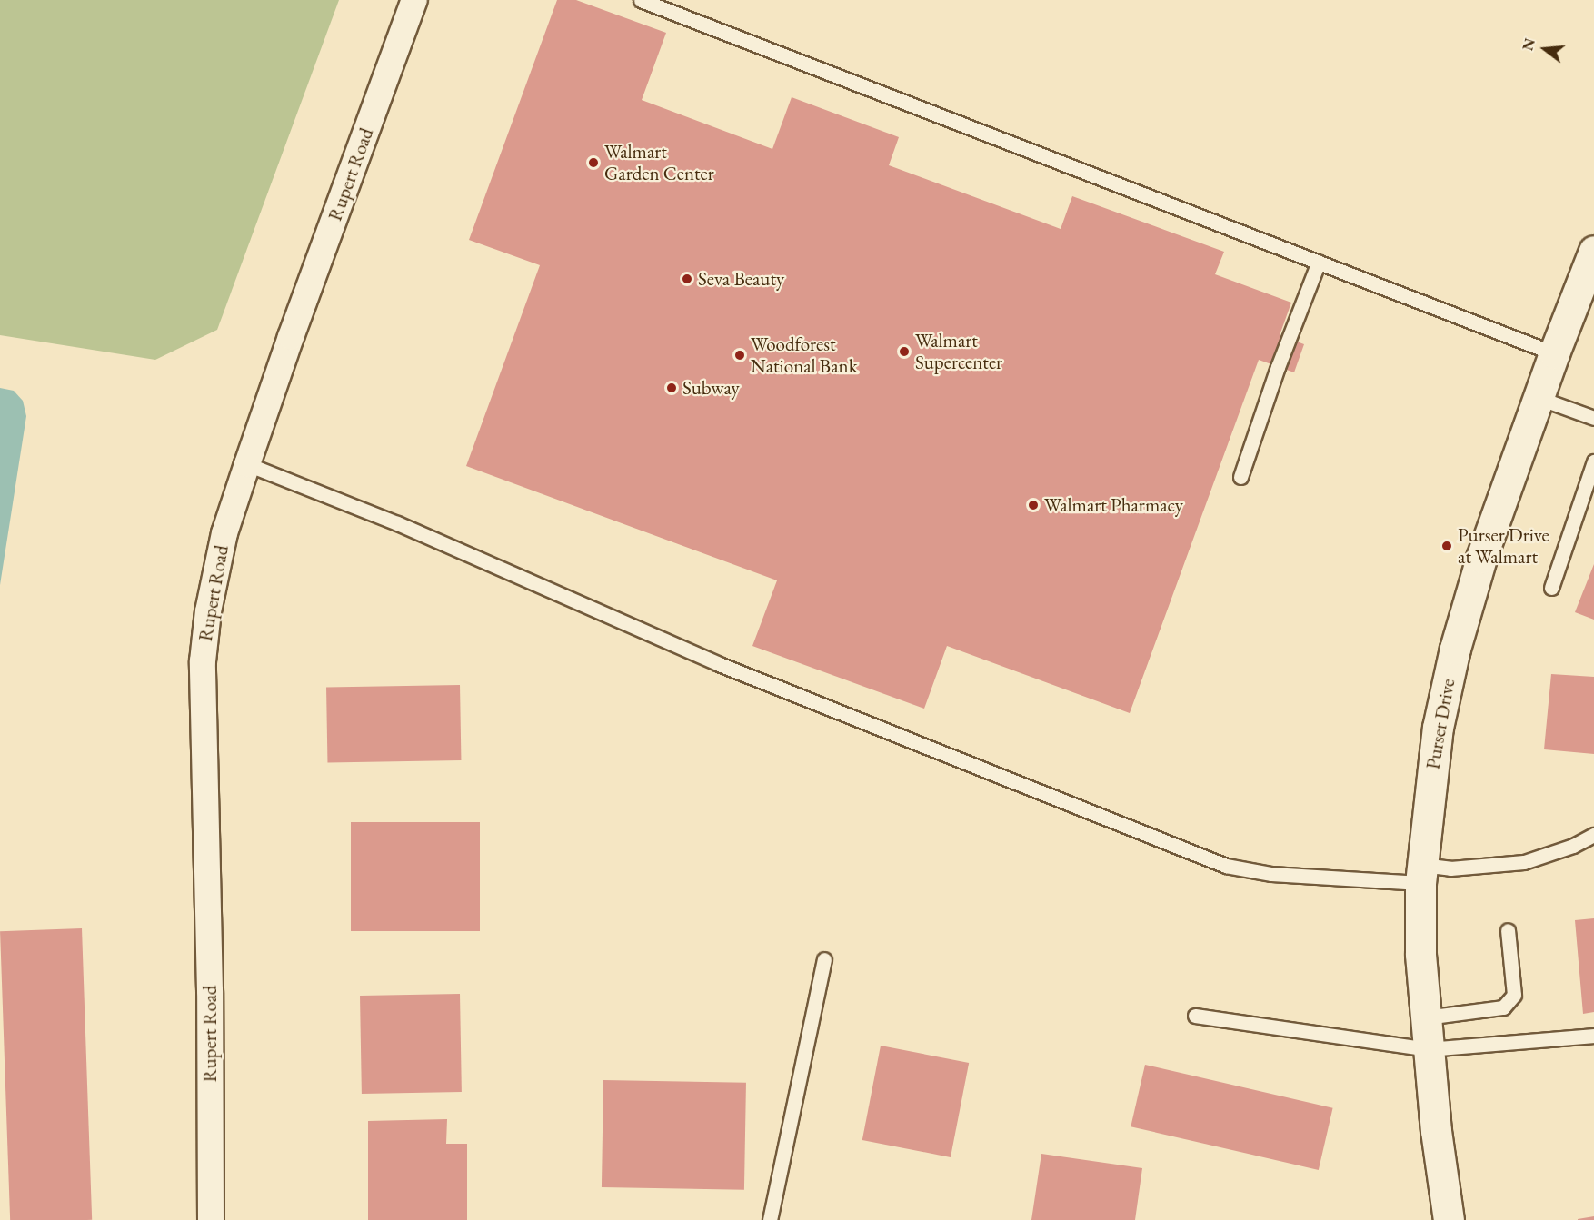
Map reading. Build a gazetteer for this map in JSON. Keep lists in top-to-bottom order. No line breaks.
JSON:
{"streets":{"street":["Rupert Road","Purser Drive"]},"places":["Walmart Garden Center","Seva Beauty","Walmart Supercenter","Woodforest National Bank","Subway","Walmart Pharmacy","Purser Drive at Walmart"],"north":"left"}
